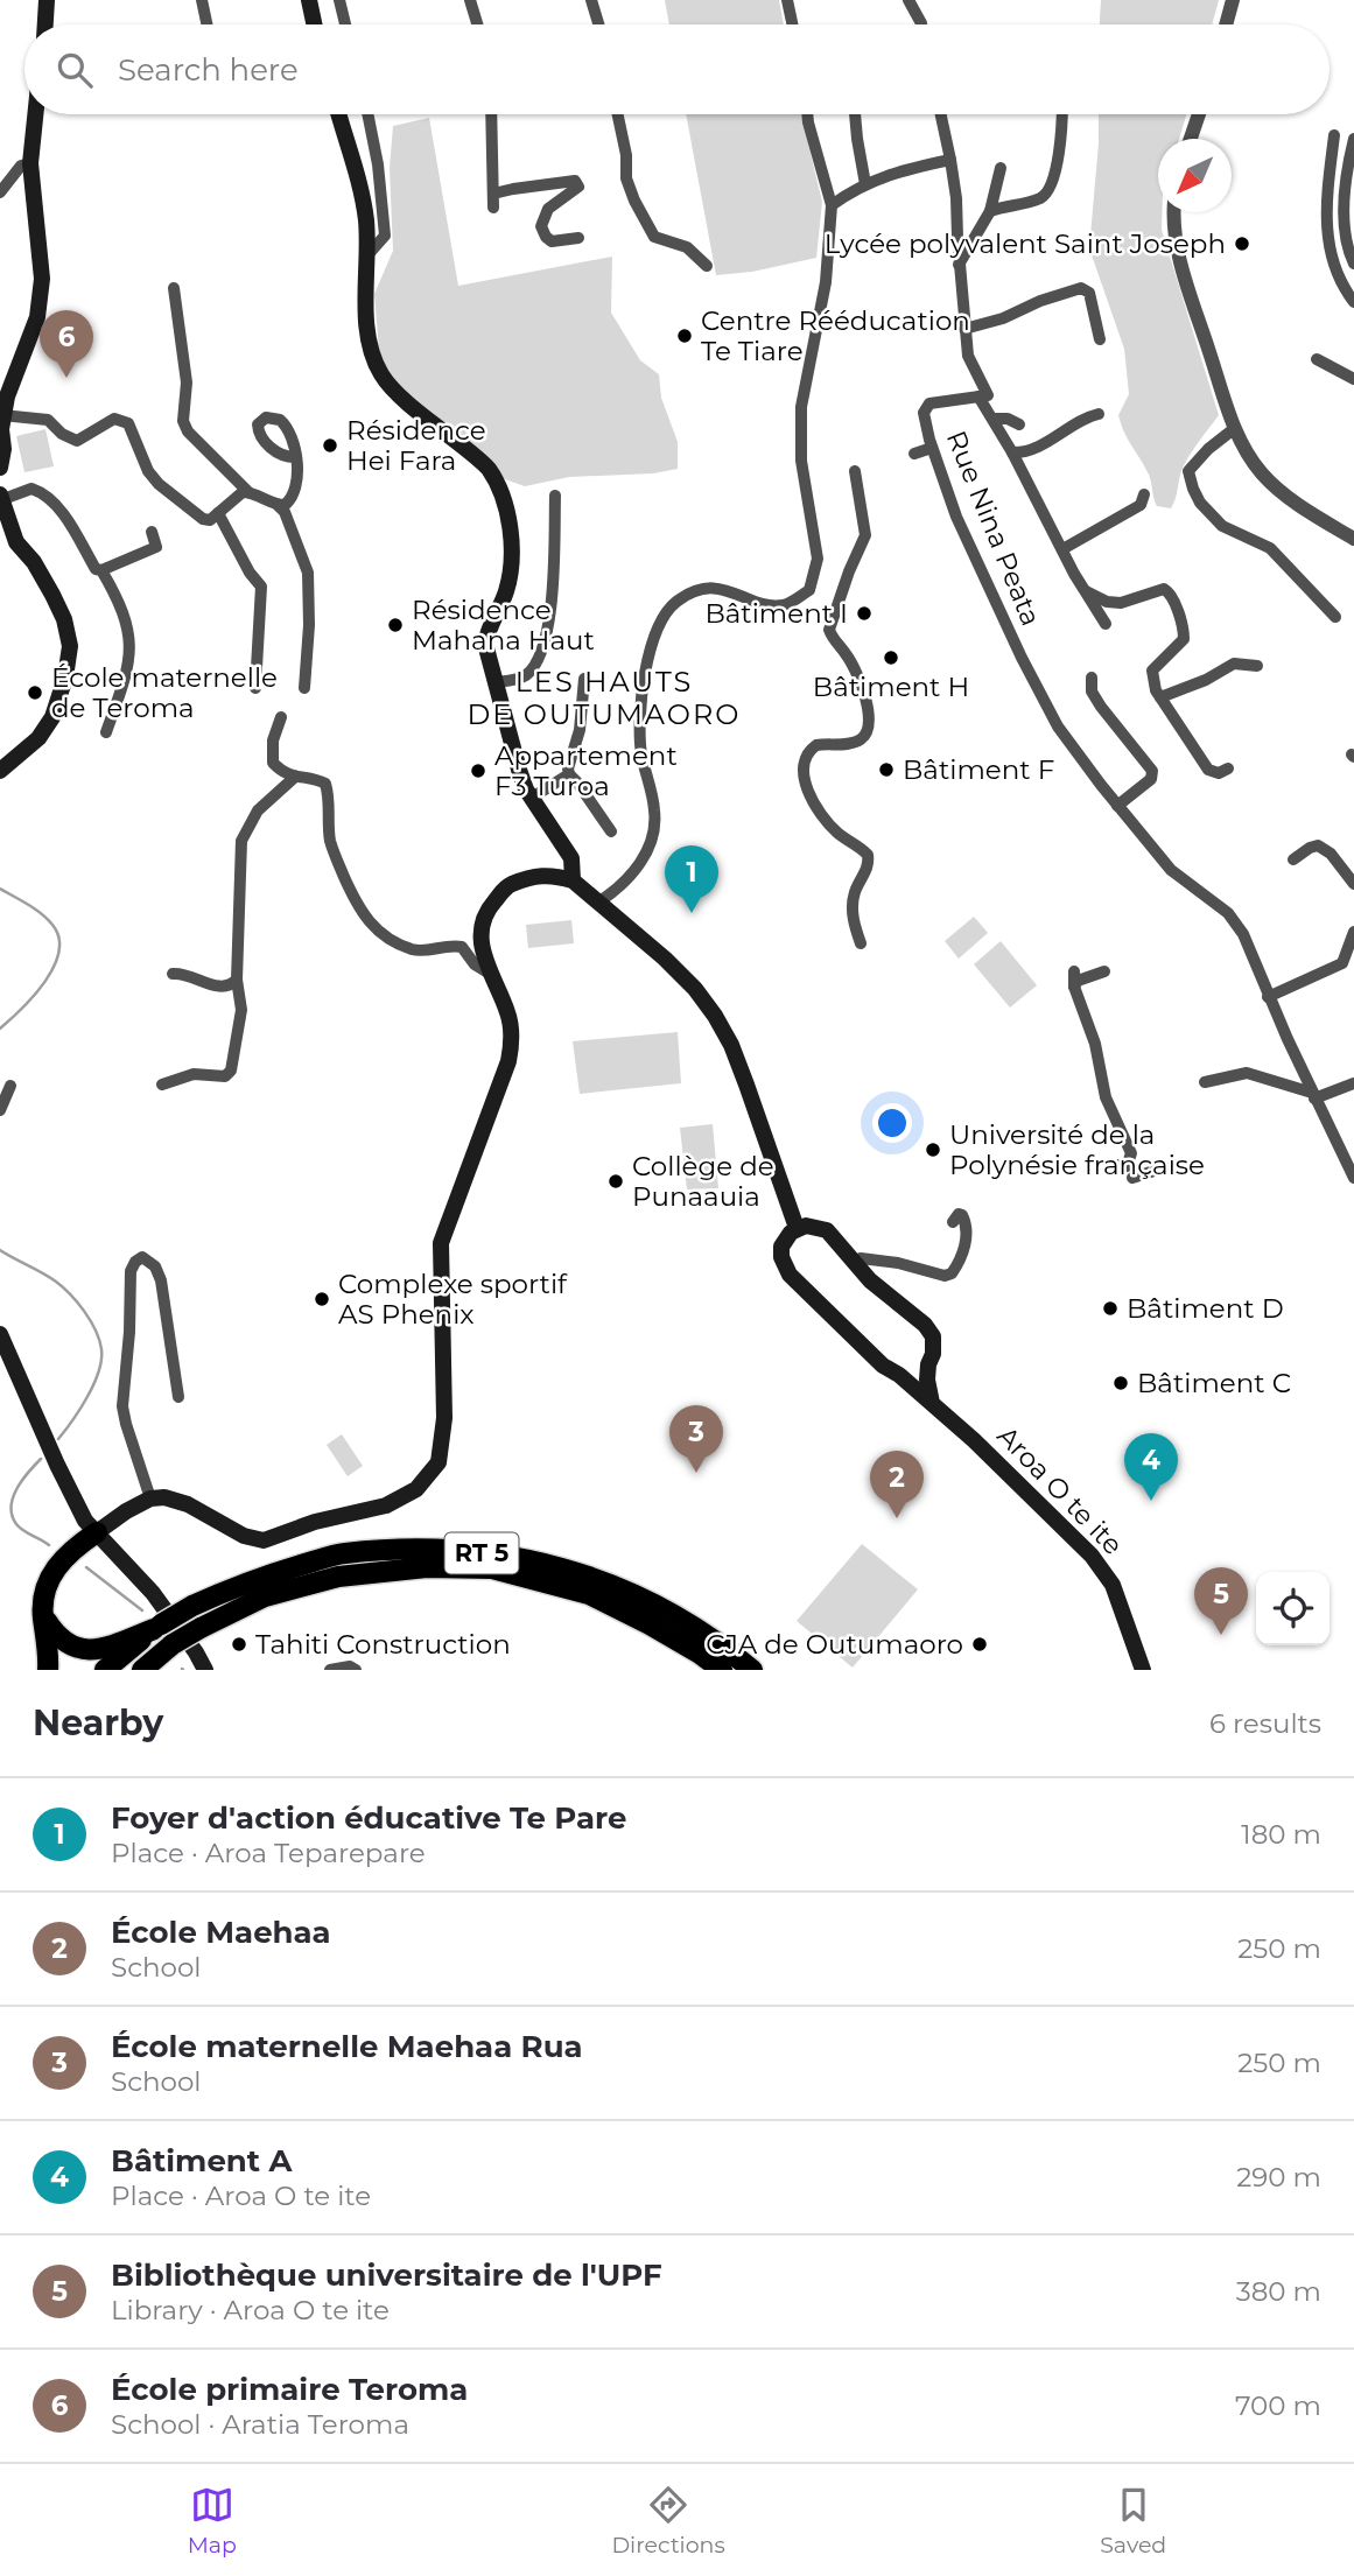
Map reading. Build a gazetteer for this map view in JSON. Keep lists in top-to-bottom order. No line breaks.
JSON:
{"streets":{"highway":["RT 5"],"main road":["Aroa O te ite"],"street":["Rue Nina Peata"]},"districts":["LES HAUTS DE OUTUMAORO"],"places":["Lycée polyvalent Saint Joseph","Centre Rééducation Te Tiare","Résidence Hei Fara","Bâtiment I","Résidence Mahana Haut","Bâtiment H","École maternelle de Teroma","Bâtiment F","Appartement F3 Turoa","Université de la Polynésie française","Collège de Punaauia","Complexe sportif AS Phenix","Bâtiment D","Bâtiment C","Tahiti Construction","CJA de Outumaoro"],"north":"bottom left","page":{"search":"Search here","pins":["6","1","3","4","2","5"],"heading":["Nearby","6 results"],"list":[{"mark":"1","name":"Foyer d'action éducative Te Pare","note":"Place · Aroa Teparepare","value":"180 m"},{"mark":"2","name":"École Maehaa","note":"School","value":"250 m"},{"mark":"3","name":"École maternelle Maehaa Rua","note":"School","value":"250 m"},{"mark":"4","name":"Bâtiment A","note":"Place · Aroa O te ite","value":"290 m"},{"mark":"5","name":"Bibliothèque universitaire de l'UPF","note":"Library · Aroa O te ite","value":"380 m"},{"mark":"6","name":"École primaire Teroma","note":"School · Aratia Teroma","value":"700 m"}],"nav":["Map","Directions","Saved"]}}
